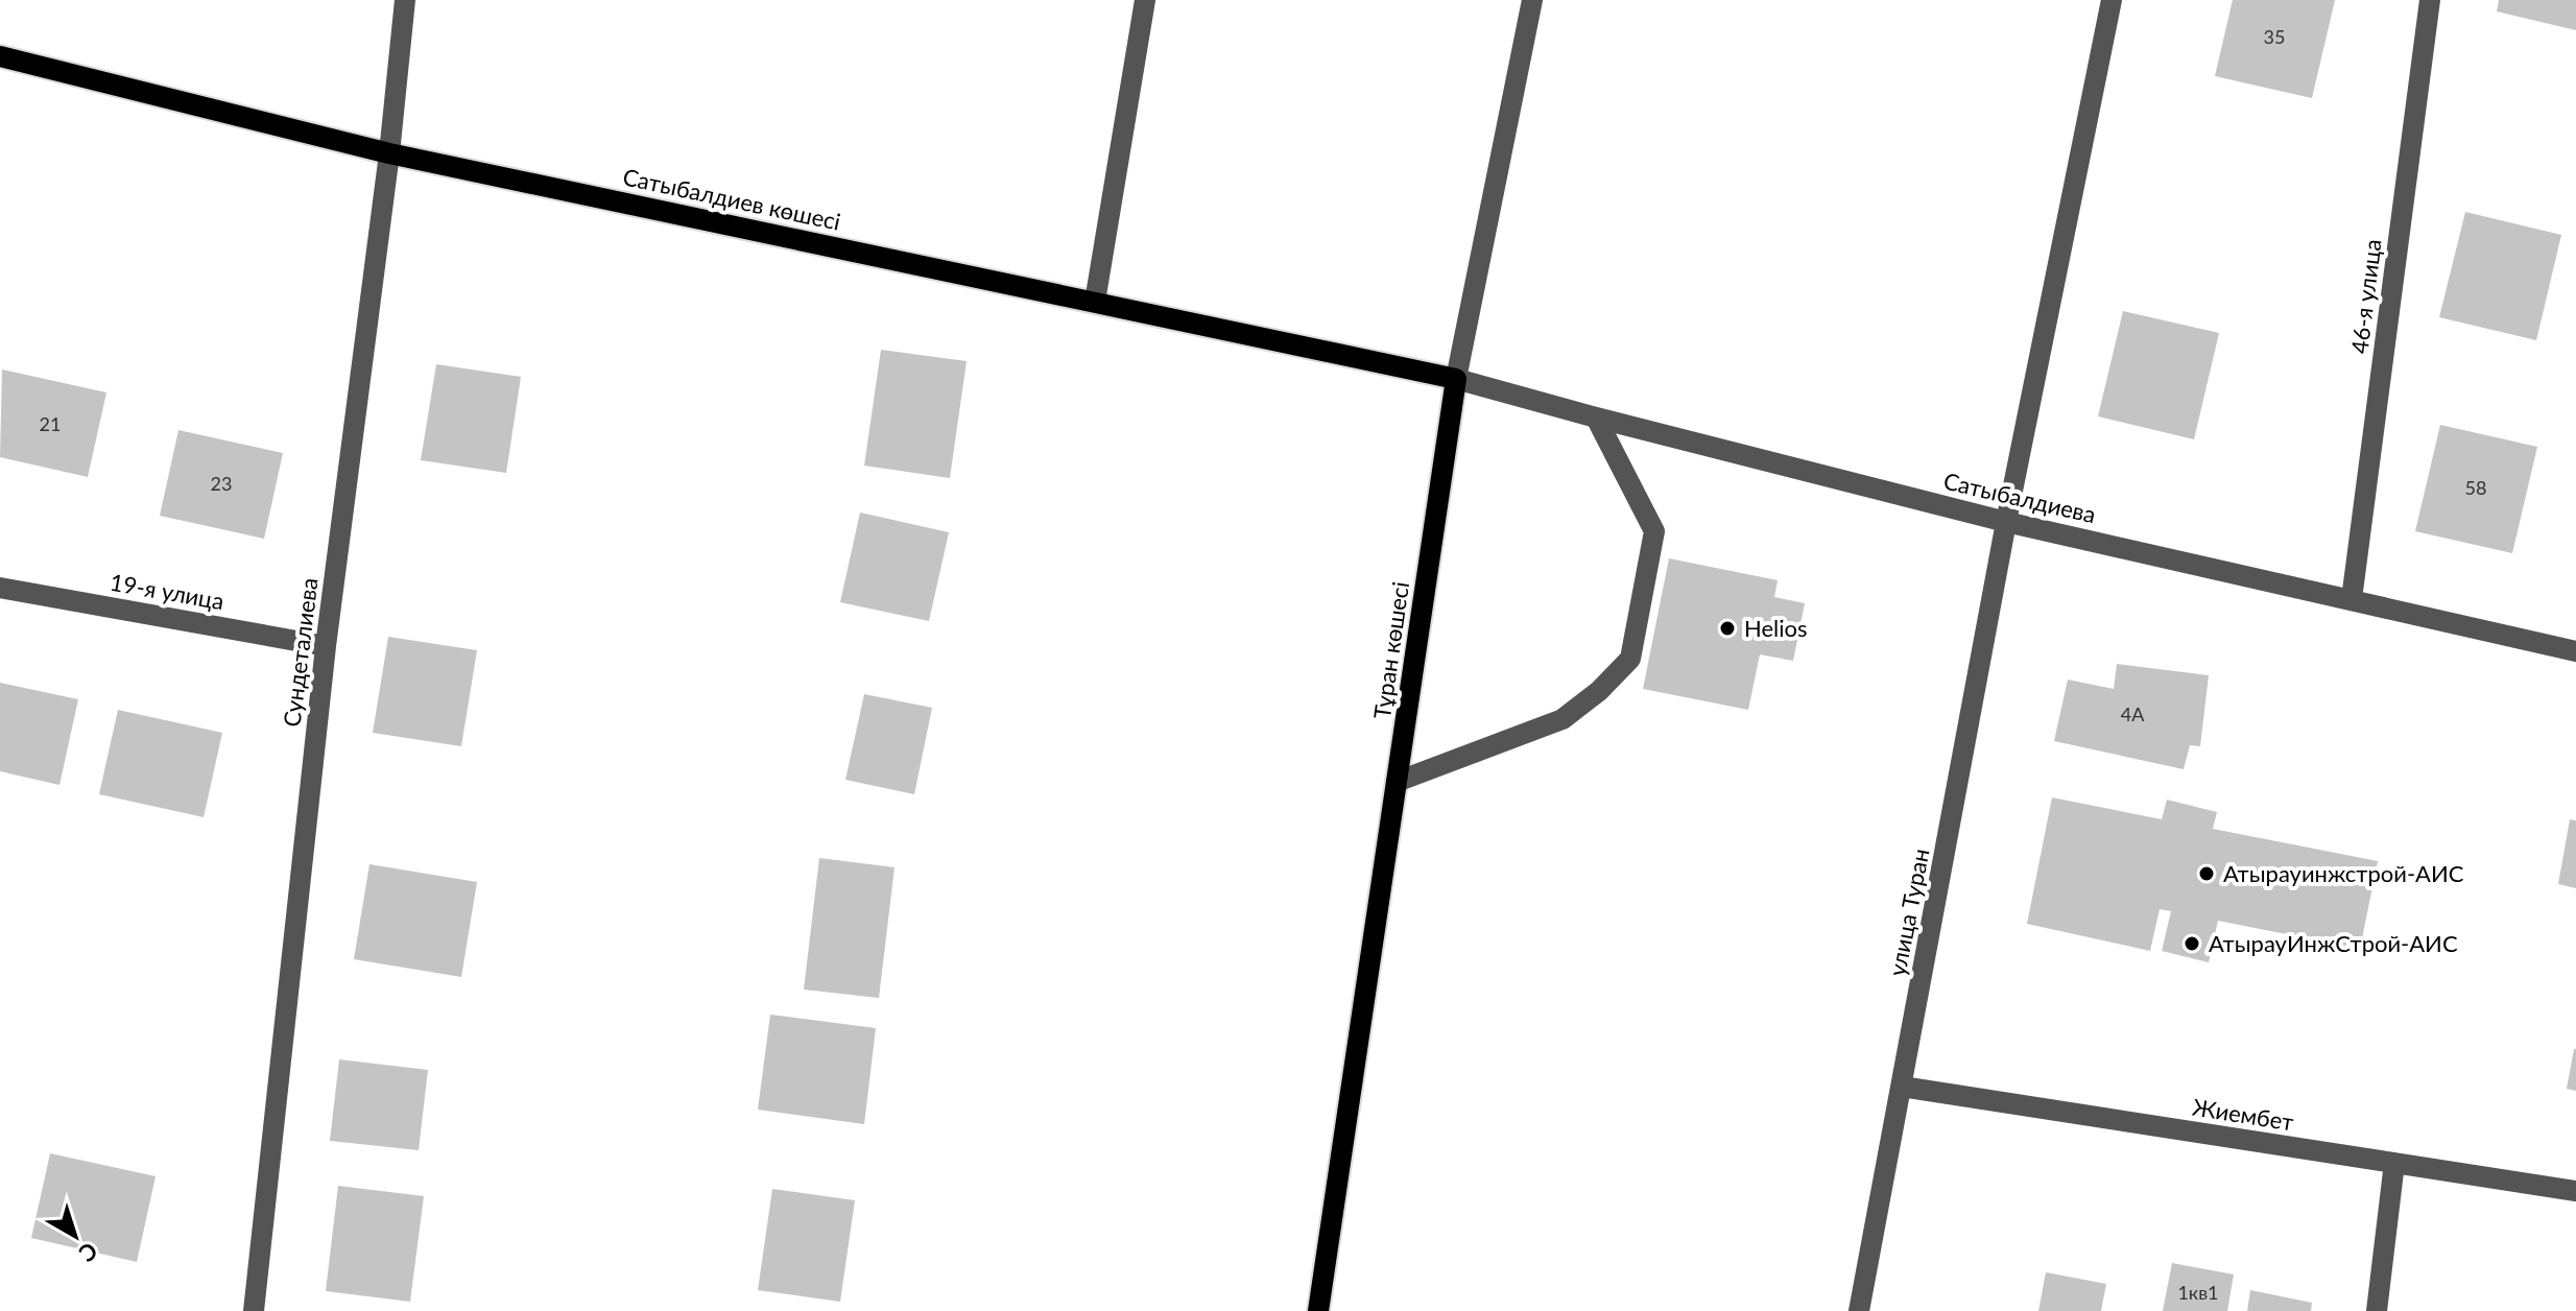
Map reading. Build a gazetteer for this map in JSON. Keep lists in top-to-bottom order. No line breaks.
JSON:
{"streets":{"main road":["Сатыбалдиев көшесі","Тұран көшесі"],"street":["46-я улица","Сатыбалдиева","19-я улица","Сундеталиева","улица Туран","Жиембет"]},"crossings":[["Сатыбалдиев көшесі","Сатыбалдиева"],["Сатыбалдиев көшесі","Тұран көшесі"],["Сатыбалдиев көшесі","Сундеталиева"],["46-я улица","Сатыбалдиева"],["Сатыбалдиева","Тұран көшесі"],["Сатыбалдиева","улица Туран"],["19-я улица","Сундеталиева"],["улица Туран","Жиембет"]],"places":["Helios","Атырауинжстрой-АИС","АтырауИнжСтрой-АИС"],"house_numbers":["35","21","23","58","4А","1кв1"],"north":"bottom right"}
